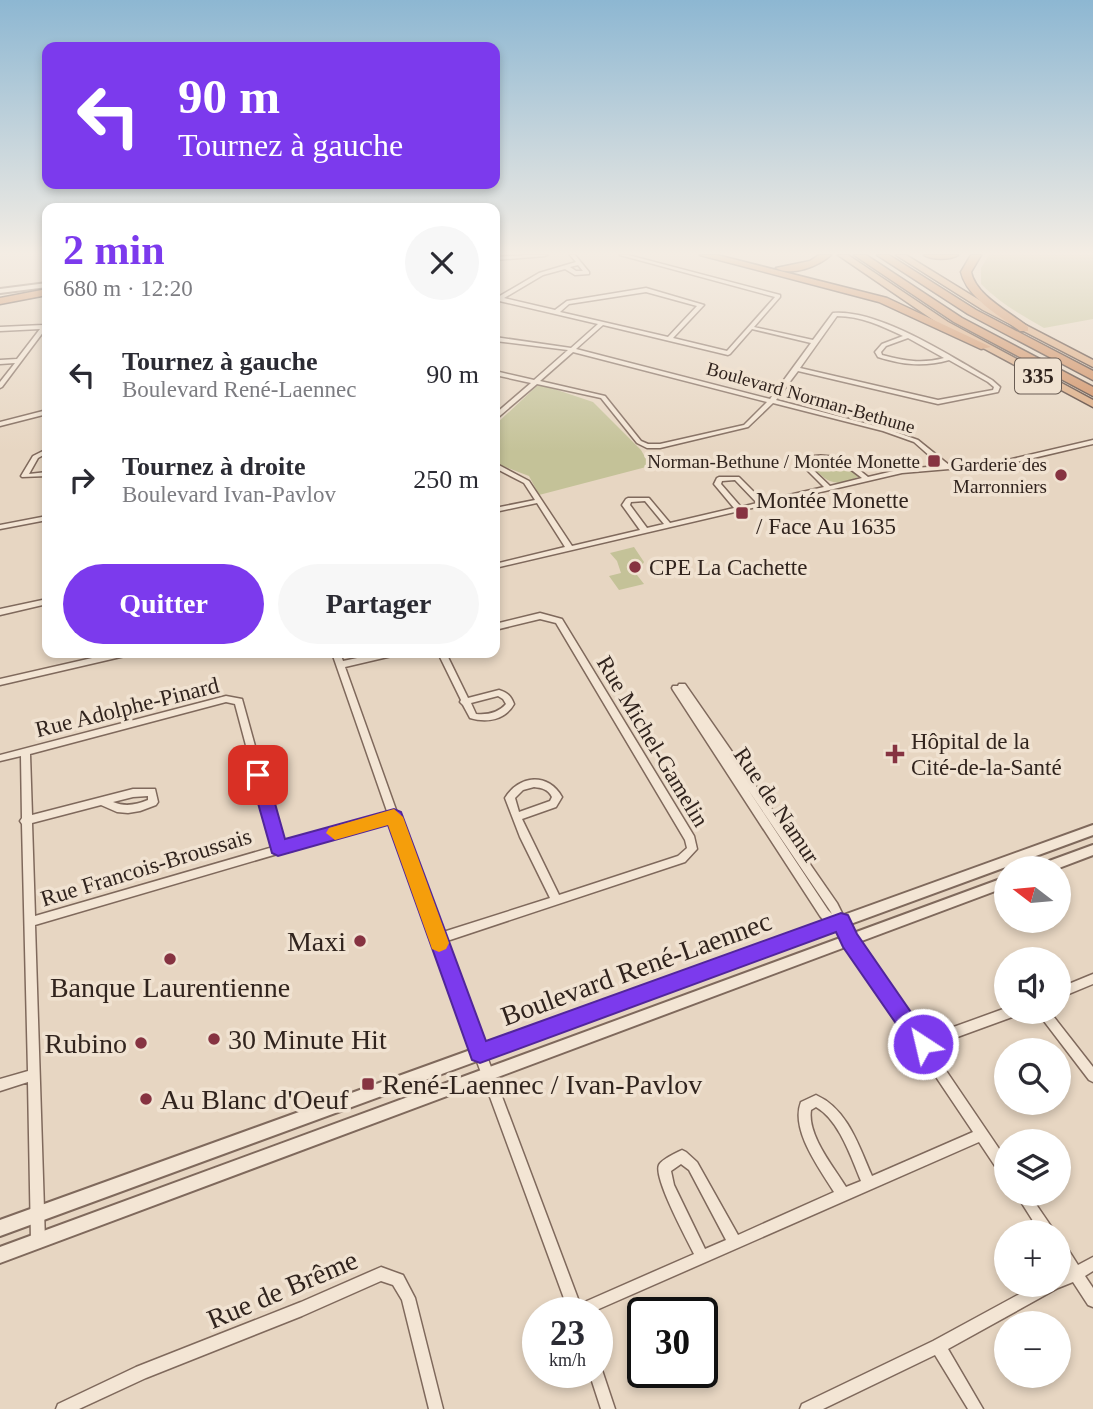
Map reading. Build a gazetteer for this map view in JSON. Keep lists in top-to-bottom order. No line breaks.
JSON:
{"streets":{"highway":["335"],"street":["Boulevard Norman-Bethune","Rue Adolphe-Pinard","Rue Michel-Gamelin","Rue de Namur","Rue Francois-Broussais","Boulevard René-Laennec","Rue de Brême"]},"crossings":[["Rue Adolphe-Pinard","Rue Francois-Broussais"],["Rue de Namur","Boulevard René-Laennec"]],"places":{"transit":["Norman-Bethune / Montée Monette","Montée Monette / Face Au 1635","René-Laennec / Ivan-Pavlov"],"other":["Garderie des Marronniers","CPE La Cachette","Maxi","Banque Laurentienne","30 Minute Hit","Rubino","Au Blanc d'Oeuf"],"health":["Hôpital de la Cité-de-la-Santé"]},"north":"left","page":{"turn":["90 m","Tournez à gauche"],"heading":["2 min","680 m · 12:20"],"list":[{"name":"Tournez à gauche","note":"Boulevard René-Laennec","value":"90 m"},{"name":"Tournez à droite","note":"Boulevard Ivan-Pavlov","value":"250 m"}],"buttons":["Quitter","Partager"],"map_buttons":["+","−"],"speed":"23 km/h","limit":"30"}}
